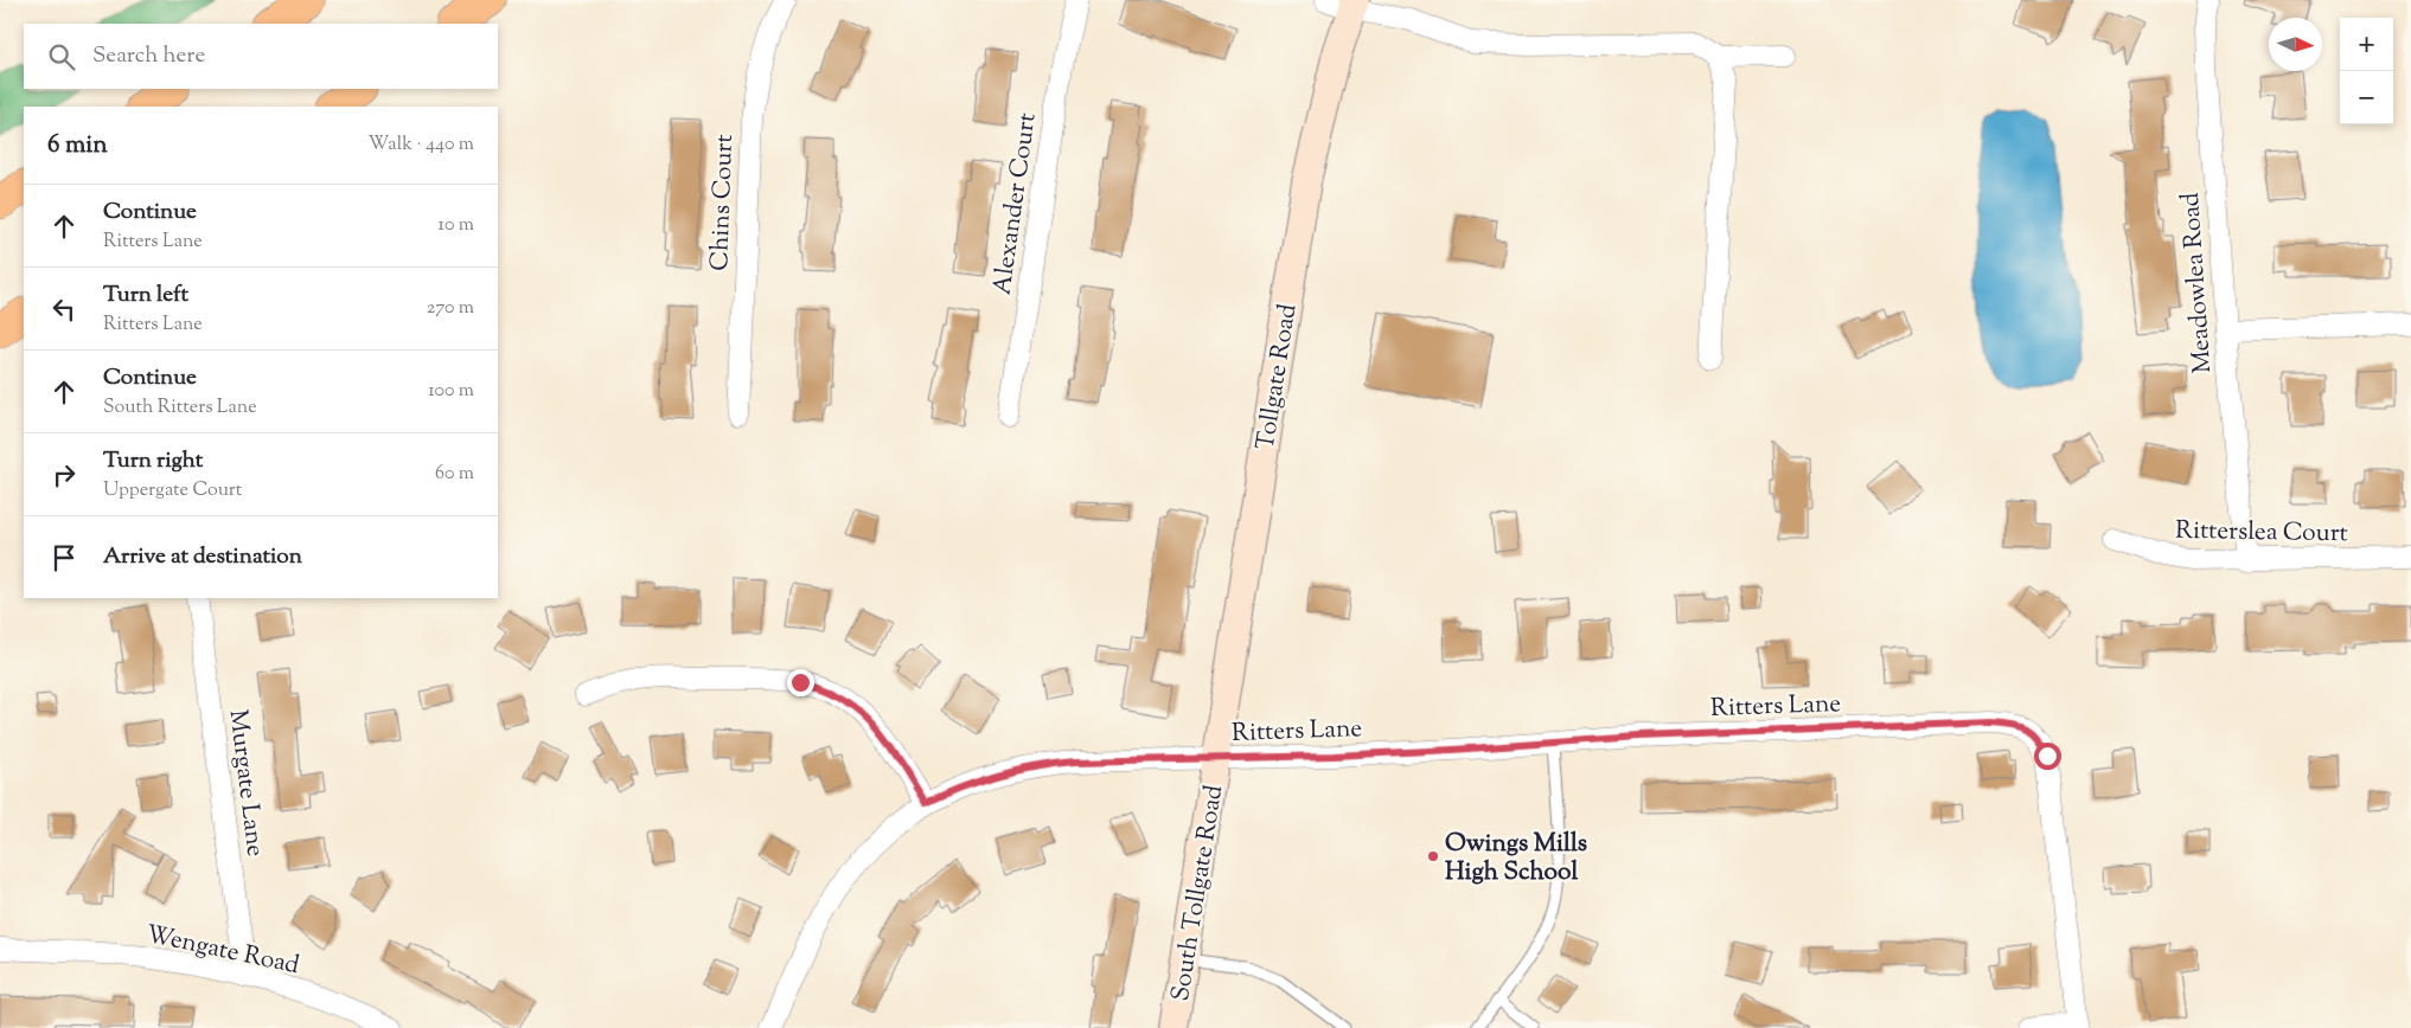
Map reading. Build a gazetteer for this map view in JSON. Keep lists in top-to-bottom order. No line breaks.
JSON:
{"streets":{"street":["Chins Court","Alexander Court","Meadowlea Road","Tollgate Road","Ritterslea Court","Ritters Lane","Murgate Lane","South Tollgate Road","Wengate Road"]},"crossings":[["Meadowlea Road","Ritterslea Court"],["Tollgate Road","Ritters Lane"],["Tollgate Road","South Tollgate Road"],["Ritters Lane","South Tollgate Road"],["Murgate Lane","Wengate Road"]],"places":["Owings Mills High School"],"north":"right","page":{"map_buttons":["+","−"],"search":"Search here","heading":["6 min","Walk · 440 m"],"list":[["Continue","Ritters Lane","10 m"],["Turn left","Ritters Lane","270 m"],["Continue","South Ritters Lane","100 m"],["Turn right","Uppergate Court","60 m"],"Arrive at destination"]}}
